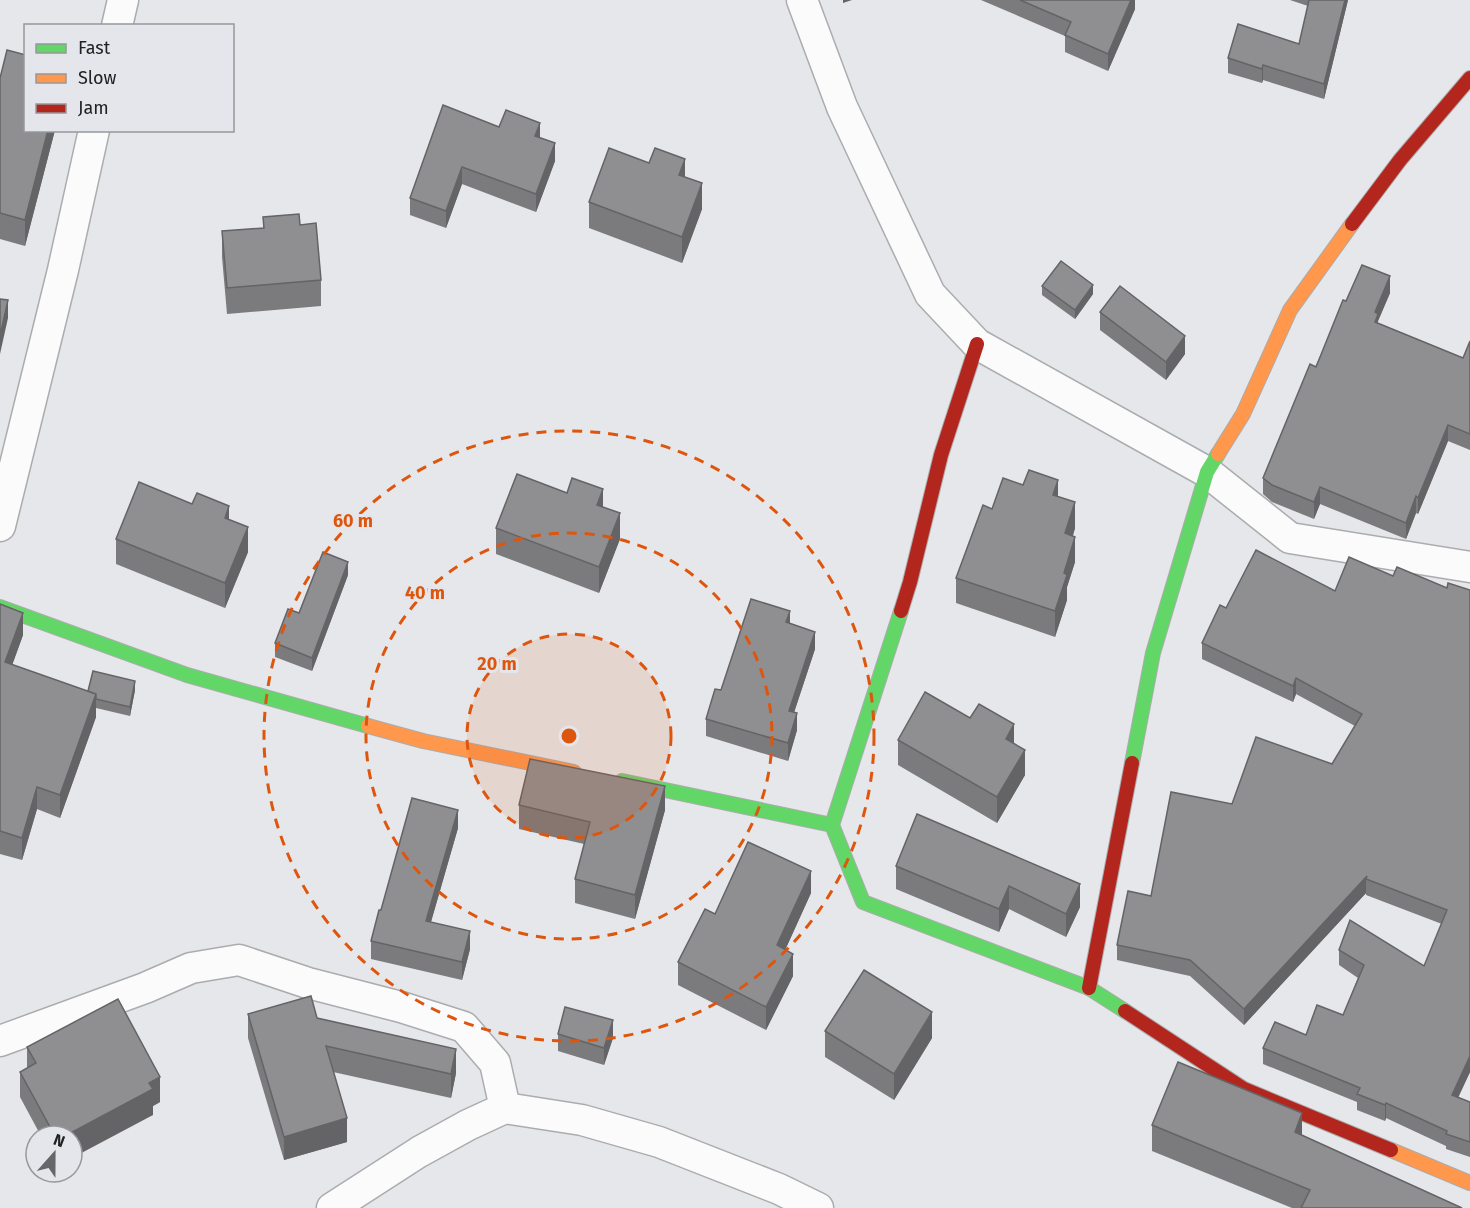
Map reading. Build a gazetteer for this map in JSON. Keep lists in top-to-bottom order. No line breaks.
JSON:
{"legend":["Fast","Slow","Jam"],"north":"top","rings":["60 m","40 m","20 m"]}
